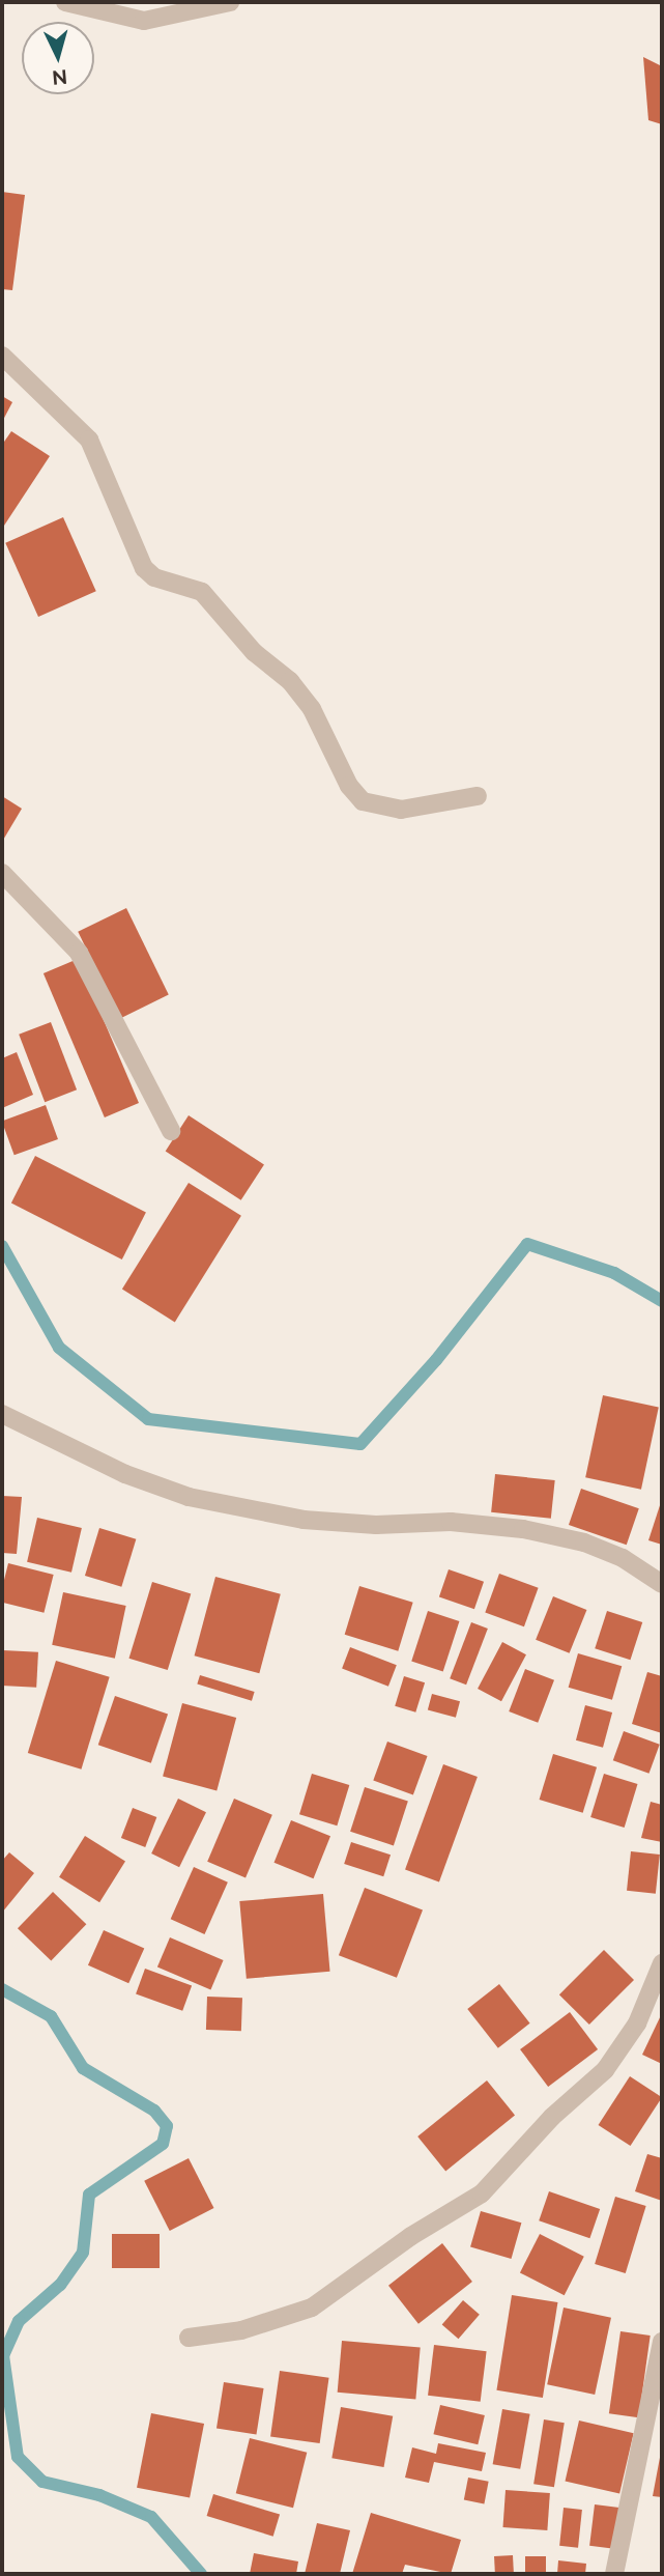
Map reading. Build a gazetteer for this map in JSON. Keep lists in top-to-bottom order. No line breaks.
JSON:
{"north":"bottom"}
